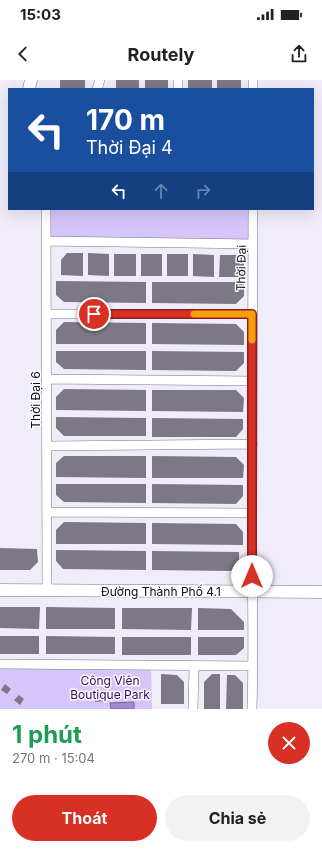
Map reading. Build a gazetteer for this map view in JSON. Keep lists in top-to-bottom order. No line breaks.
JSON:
{"streets":{"street":["Thời Đại","Thời Đại 6","Đường Thành Phố 4.1"]},"crossings":[["Thời Đại","Đường Thành Phố 4.1"],["Thời Đại 6","Đường Thành Phố 4.1"]],"parks":["Công Viên Boutique Park"],"page":{"status":"15:03","header":"Routely","turn":["170 m","Thời Đại 4"],"heading":["1 phút","270 m · 15:04"],"buttons":["Thoát","Chia sẻ"]}}
